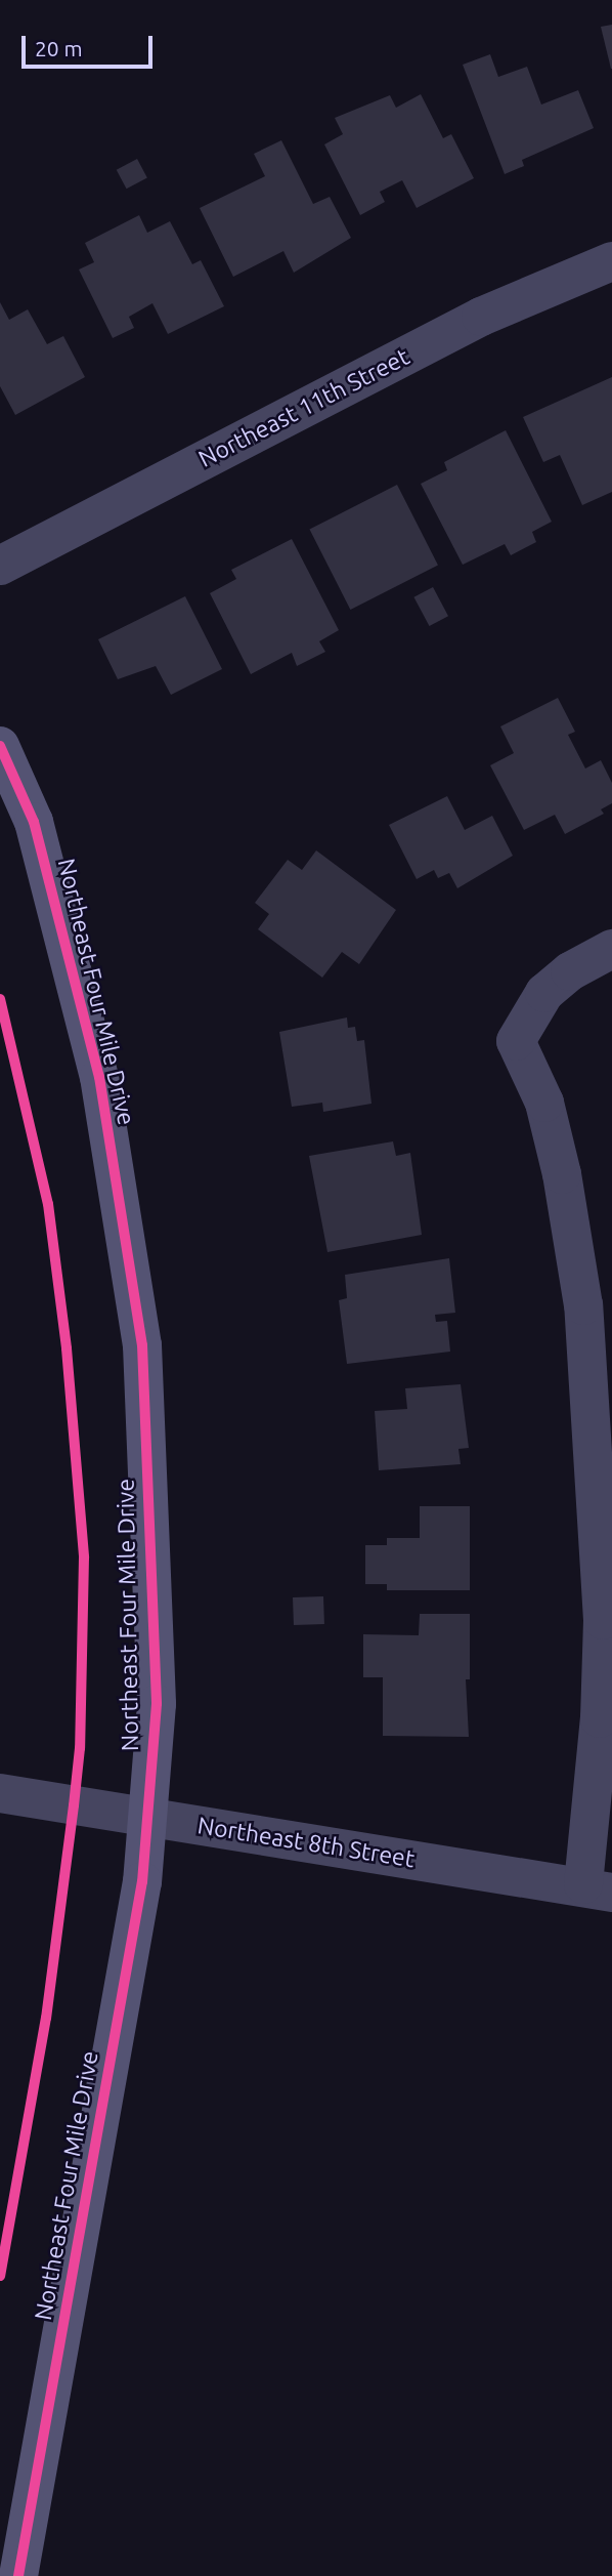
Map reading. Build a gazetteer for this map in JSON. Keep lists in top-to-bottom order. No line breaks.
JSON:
{"streets":{"street":["Northeast 11th Street","Northeast Four Mile Drive","Northeast 8th Street"]},"crossings":[["Northeast Four Mile Drive","Northeast 8th Street"]],"scale_bar":"20 m"}
